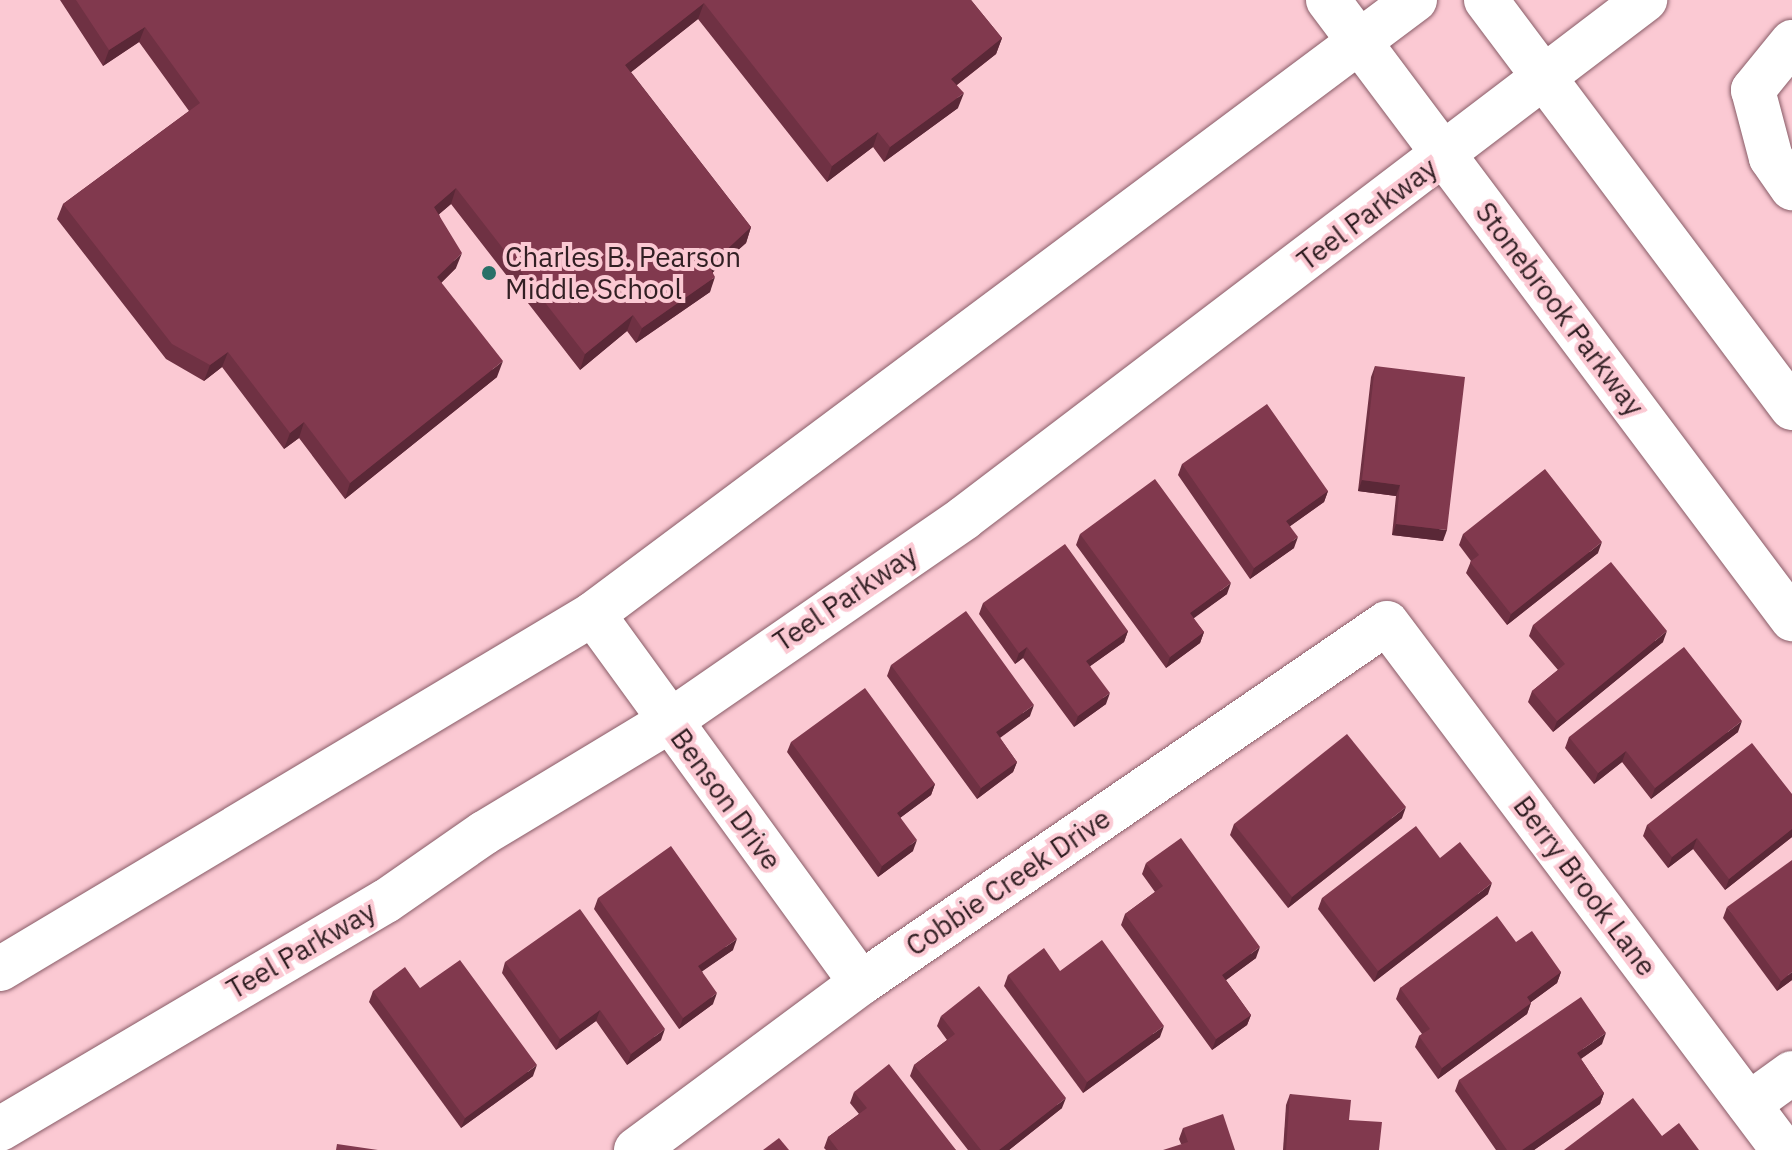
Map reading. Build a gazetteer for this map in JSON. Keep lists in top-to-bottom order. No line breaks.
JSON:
{"streets":{"main road":["Teel Parkway","Stonebrook Parkway","Benson Drive","Cobbie Creek Drive","Berry Brook Lane"]},"crossings":[["Teel Parkway","Stonebrook Parkway"],["Teel Parkway","Benson Drive"],["Benson Drive","Cobbie Creek Drive"],["Cobbie Creek Drive","Berry Brook Lane"]],"places":["Charles B. Pearson Middle School"]}
